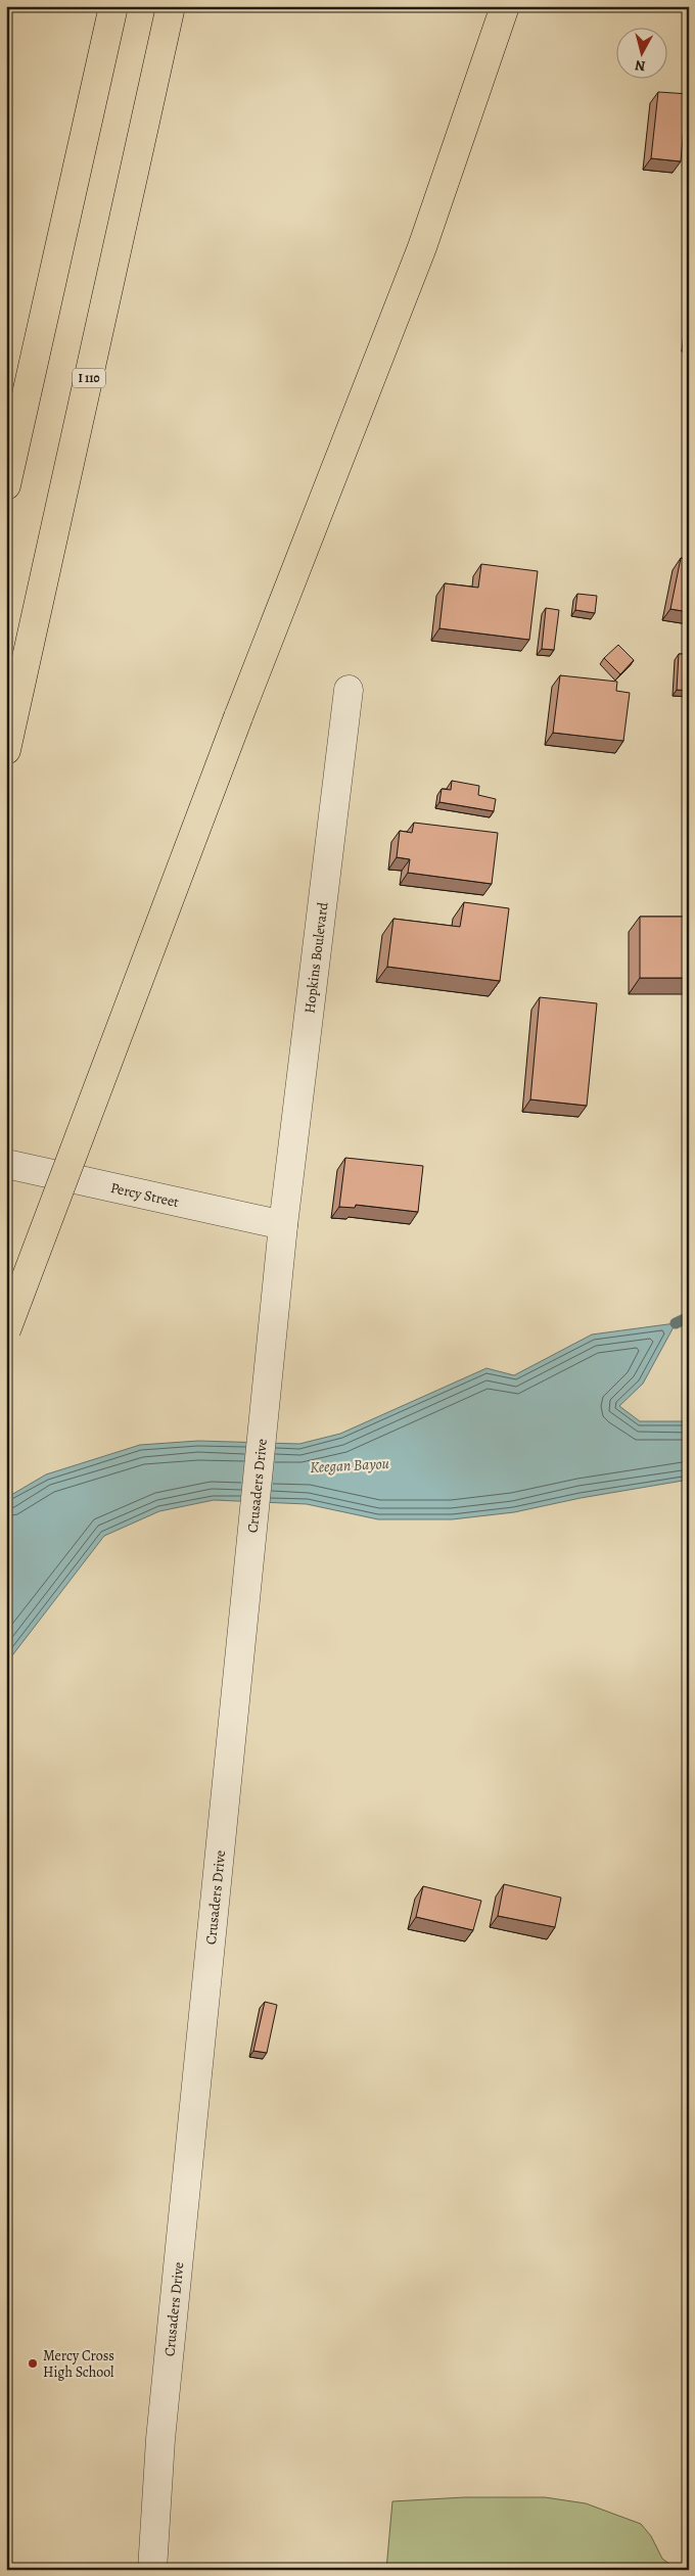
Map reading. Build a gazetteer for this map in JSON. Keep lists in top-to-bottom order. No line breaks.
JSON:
{"streets":{"highway":["I 110"],"street":["Hopkins Boulevard","Percy Street","Crusaders Drive"]},"crossings":[["Hopkins Boulevard","Percy Street"],["Hopkins Boulevard","Crusaders Drive"],["Percy Street","Crusaders Drive"]],"water":["Keegan Bayou"],"places":["Mercy Cross High School"],"north":"bottom"}
